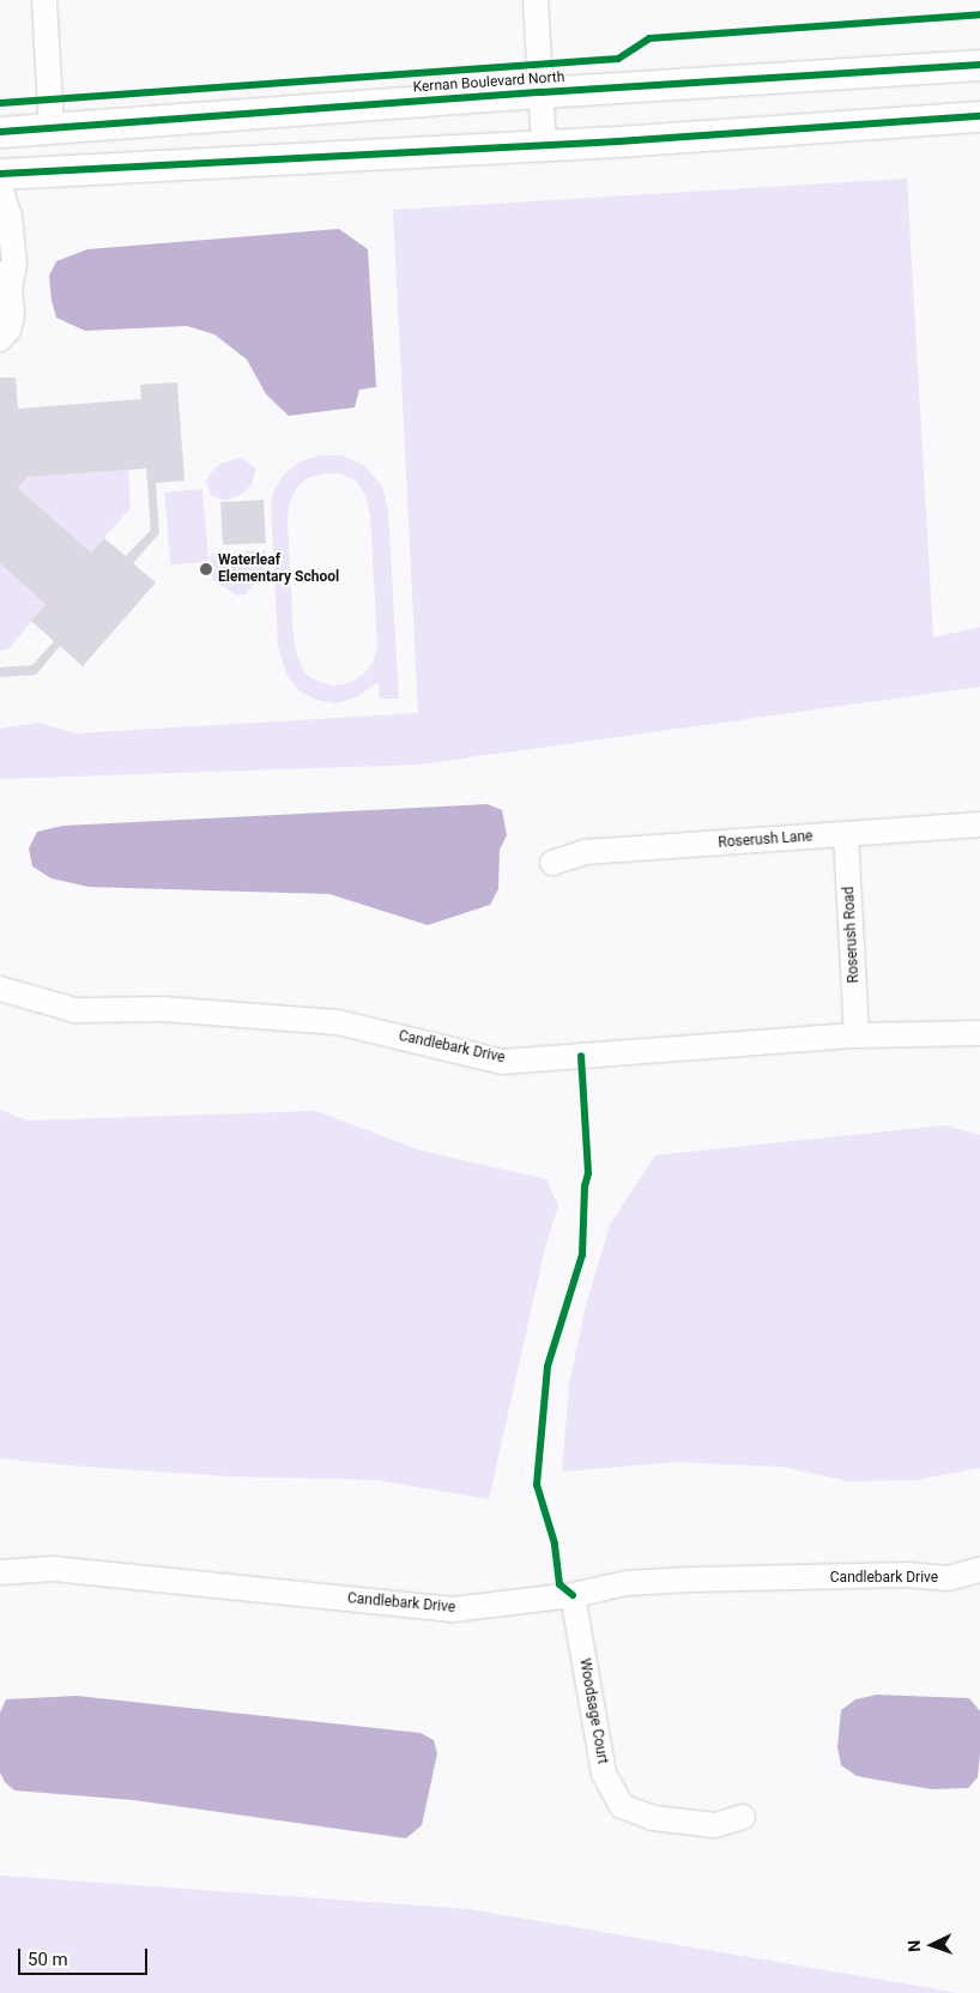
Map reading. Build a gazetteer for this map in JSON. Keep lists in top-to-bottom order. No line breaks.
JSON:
{"streets":{"main road":["Kernan Boulevard North"],"street":["Roserush Lane","Roserush Road","Candlebark Drive","Woodsage Court"]},"crossings":[["Roserush Lane","Roserush Road"],["Roserush Road","Candlebark Drive"],["Candlebark Drive","Woodsage Court"]],"places":["Waterleaf Elementary School"],"scale_bar":"50 m","north":"left"}
